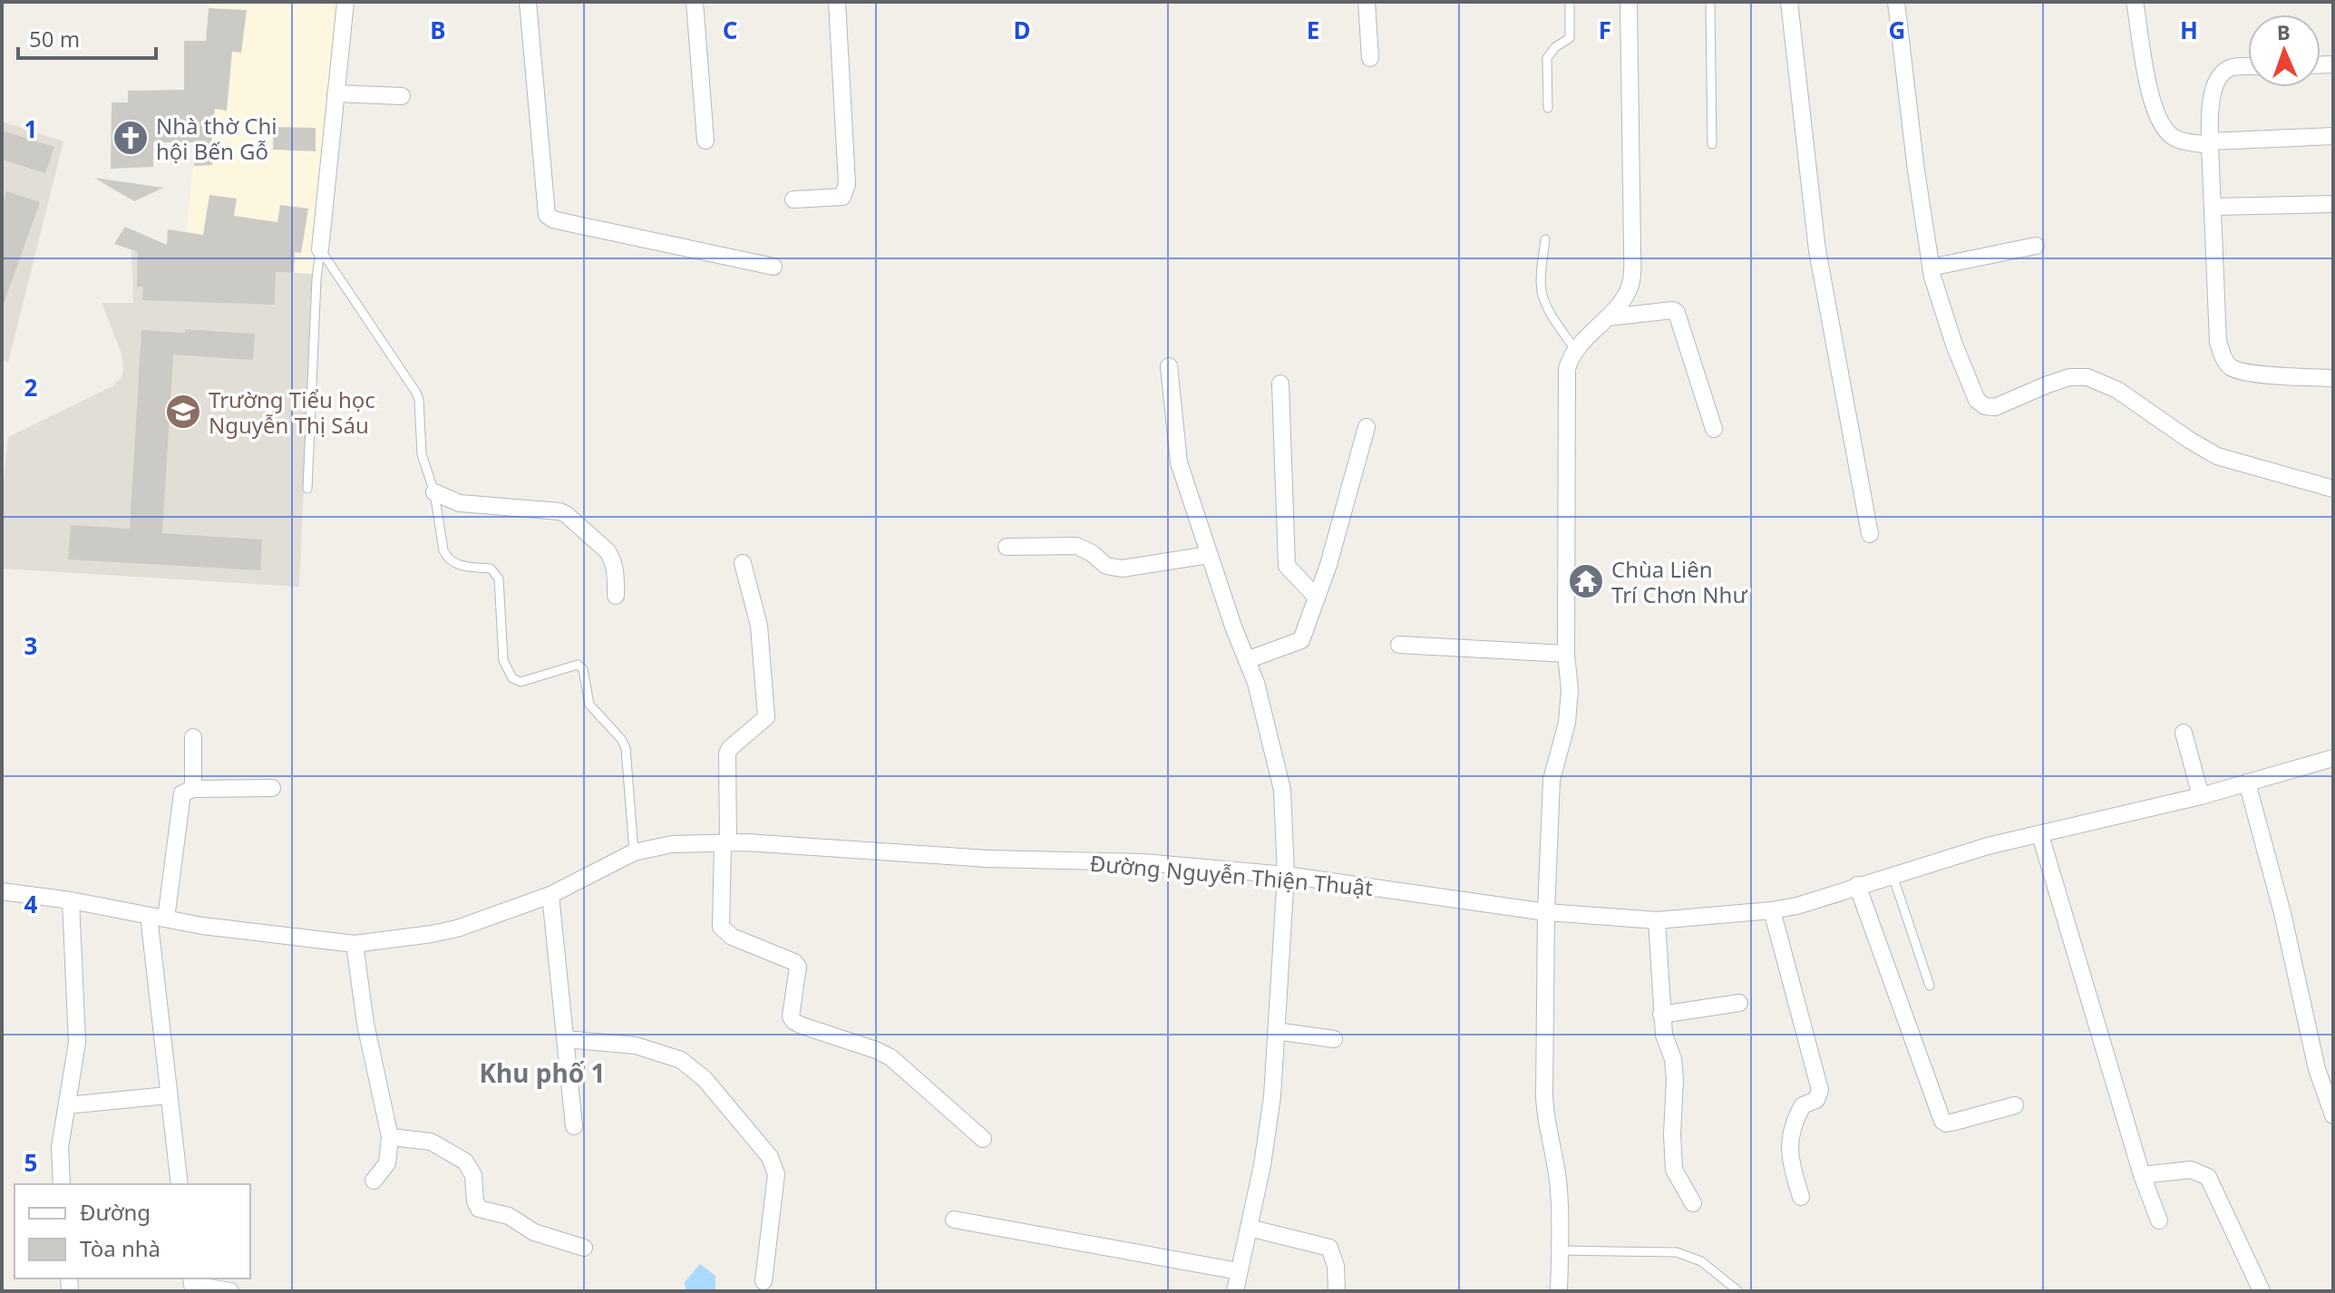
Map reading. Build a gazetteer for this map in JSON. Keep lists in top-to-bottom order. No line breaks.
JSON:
{"streets":{"street":["Đường Nguyễn Thiện Thuật"]},"districts":["Khu phố 1"],"places":{"church":["Nhà thờ Chi hội Bến Gỗ"],"school or university":["Trường Tiểu học Nguyễn Thị Sáu"],"temple":["Chùa Liên Trí Chơn Như"]},"legend":["Đường","Tòa nhà"],"scale_bar":"50 m","north":"top","grid":{"columns":["B","C","D","E","F","G","H"],"rows":["1","2","3","4","5"]}}
